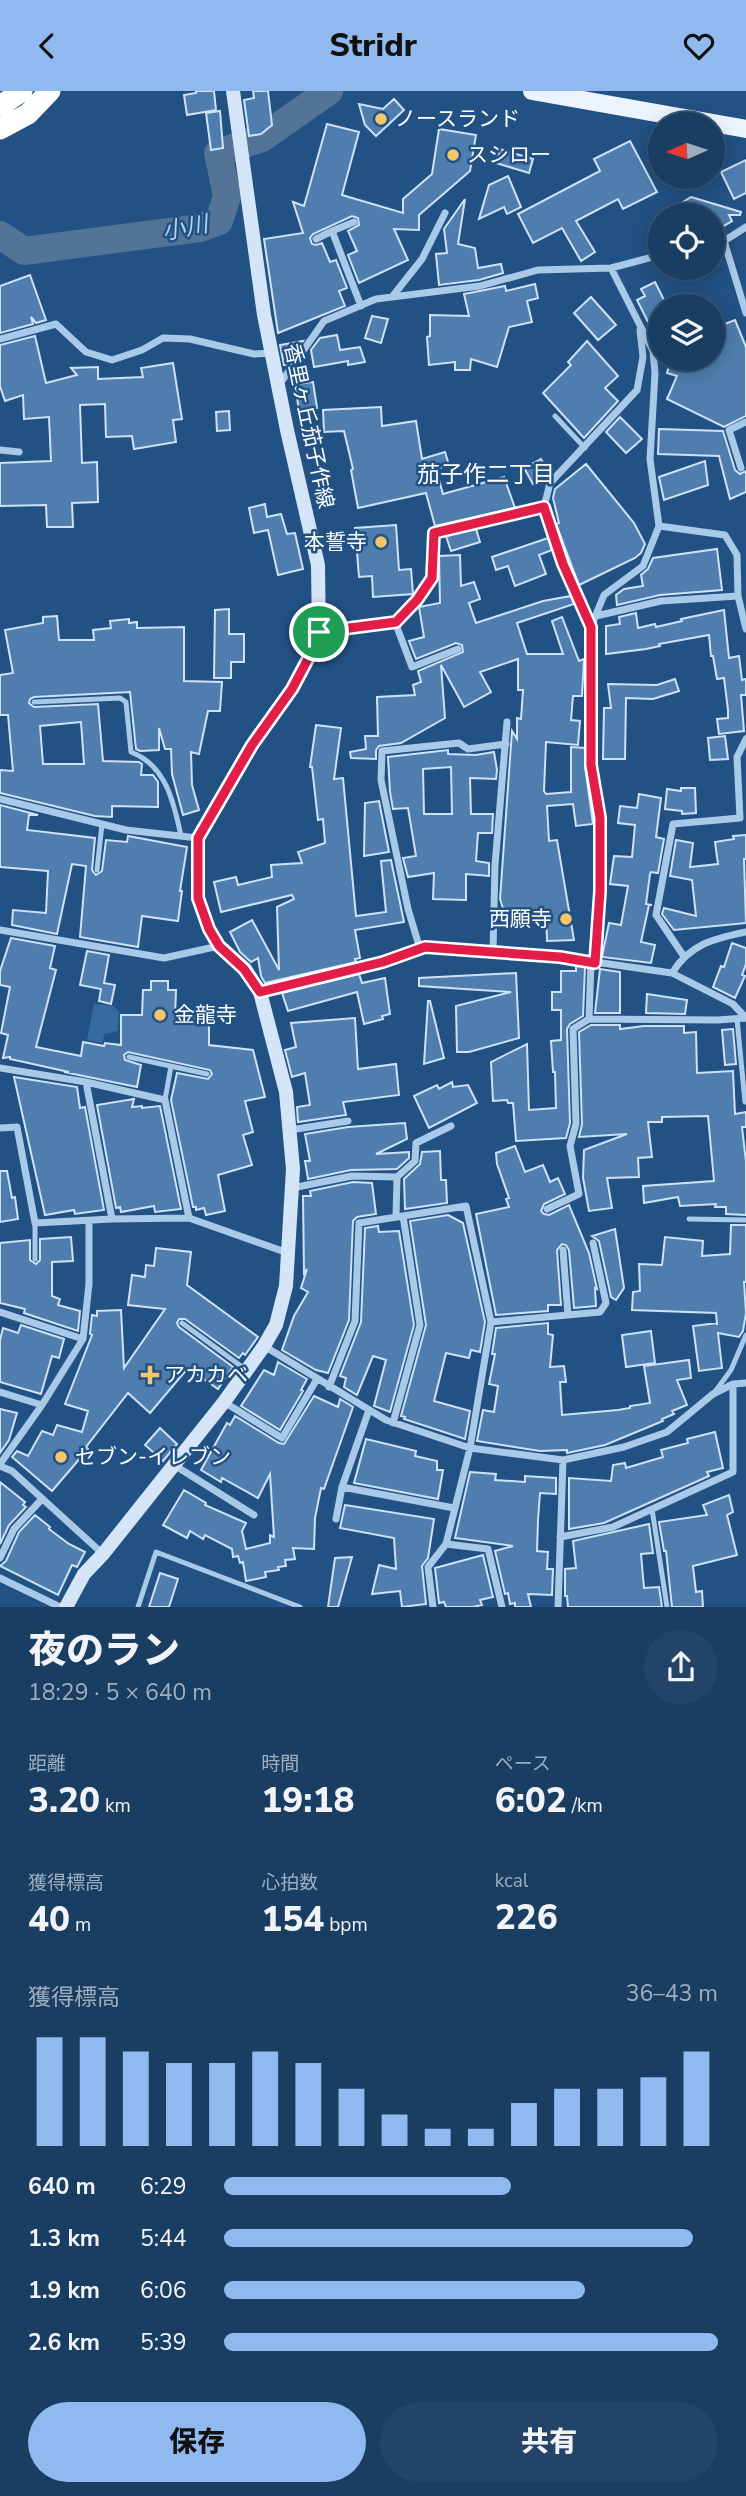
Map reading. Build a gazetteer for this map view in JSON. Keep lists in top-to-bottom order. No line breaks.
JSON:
{"streets":{"street":["香里ヶ丘茄子作線"]},"districts":["茄子作二丁目"],"water":["小川"],"places":{"other":["ノースランド","スシロー","本誓寺","西願寺","金龍寺","セブン-イレブン"],"health":["アカカベ"]},"north":"left","page":{"header":"Stridr","heading":["夜のラン","18:29 · 5 × 640 m"],"stats":[["距離","3.20 km"],["時間","19:18"],["ペース","6:02 /km"],["獲得標高","40 m"],["心拍数","154 bpm"],["kcal","226"]],"chart":["獲得標高","36–43 m"],"list":[{"name":"640 m","note":"6:29"},{"name":"1.3 km","note":"5:44"},{"name":"1.9 km","note":"6:06"},{"name":"2.6 km","note":"5:39"}],"buttons":["保存","共有"]}}
